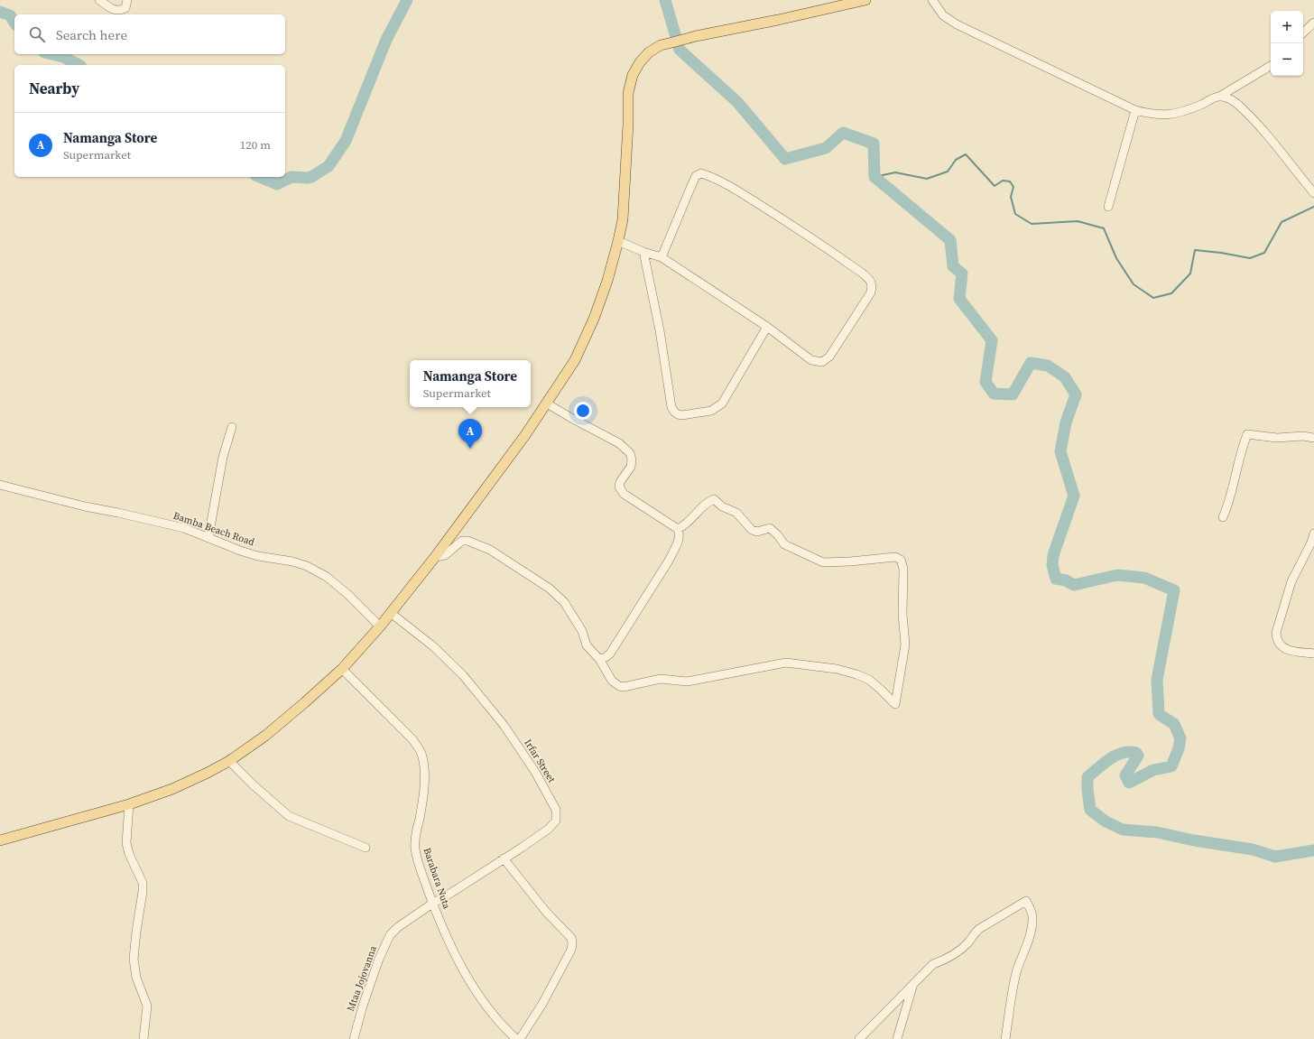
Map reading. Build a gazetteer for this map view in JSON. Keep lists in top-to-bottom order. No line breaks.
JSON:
{"streets":{"street":["Bamba Beach Road","Irfar Street","Barabara Nuta","Mtaa Jojovanna"]},"crossings":[["Irfar Street","Barabara Nuta"],["Irfar Street","Mtaa Jojovanna"],["Barabara Nuta","Mtaa Jojovanna"]],"page":{"map_buttons":["+","−"],"search":"Search here","heading":"Nearby","list":[{"mark":"A","name":"Namanga Store","note":"Supermarket","value":"120 m"}],"popup":["Namanga Store","Supermarket"],"pins":"A"}}
